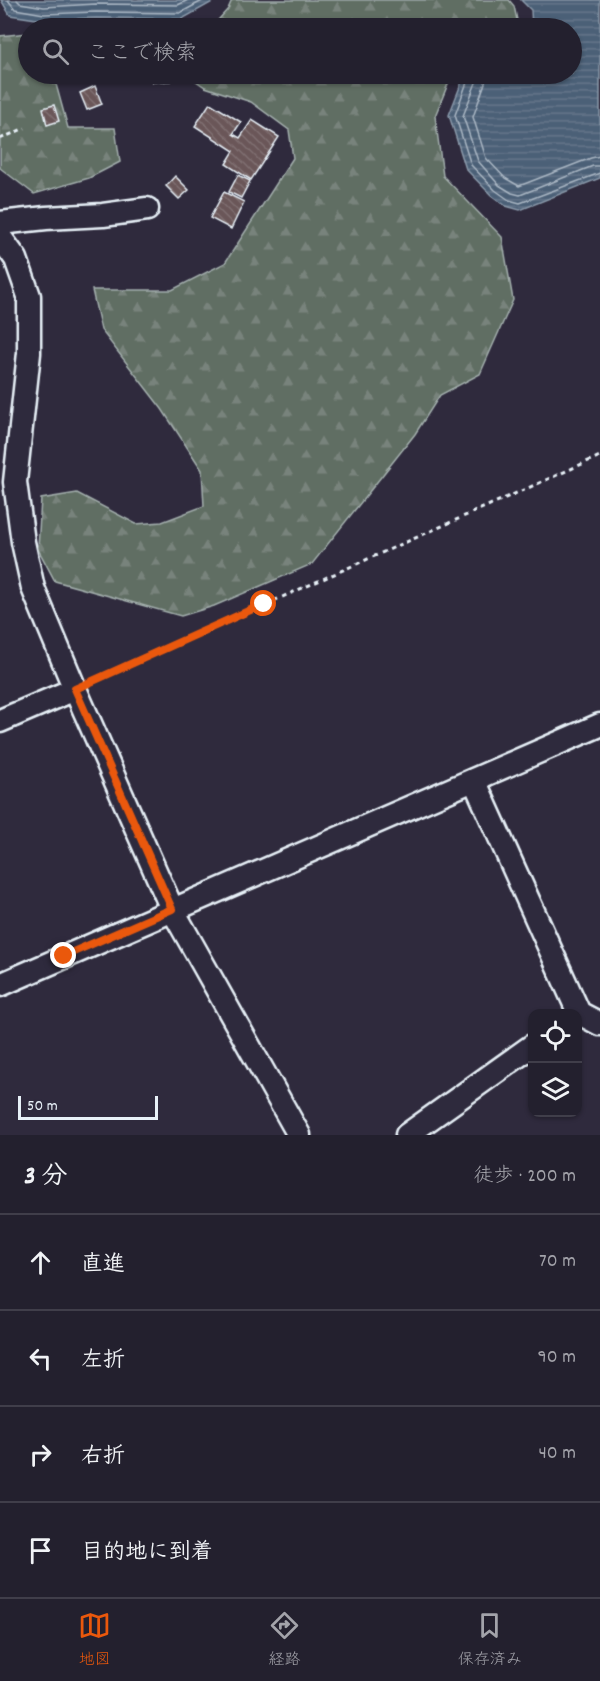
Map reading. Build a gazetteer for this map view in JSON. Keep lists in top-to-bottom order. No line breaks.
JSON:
{"scale_bar":"50 m","page":{"search":"ここで検索","scale":"50 m","heading":["3 分","徒歩 · 200 m"],"list":[["直進","70 m"],["左折","90 m"],["右折","40 m"],"目的地に到着"],"nav":["地図","経路","保存済み"]}}
